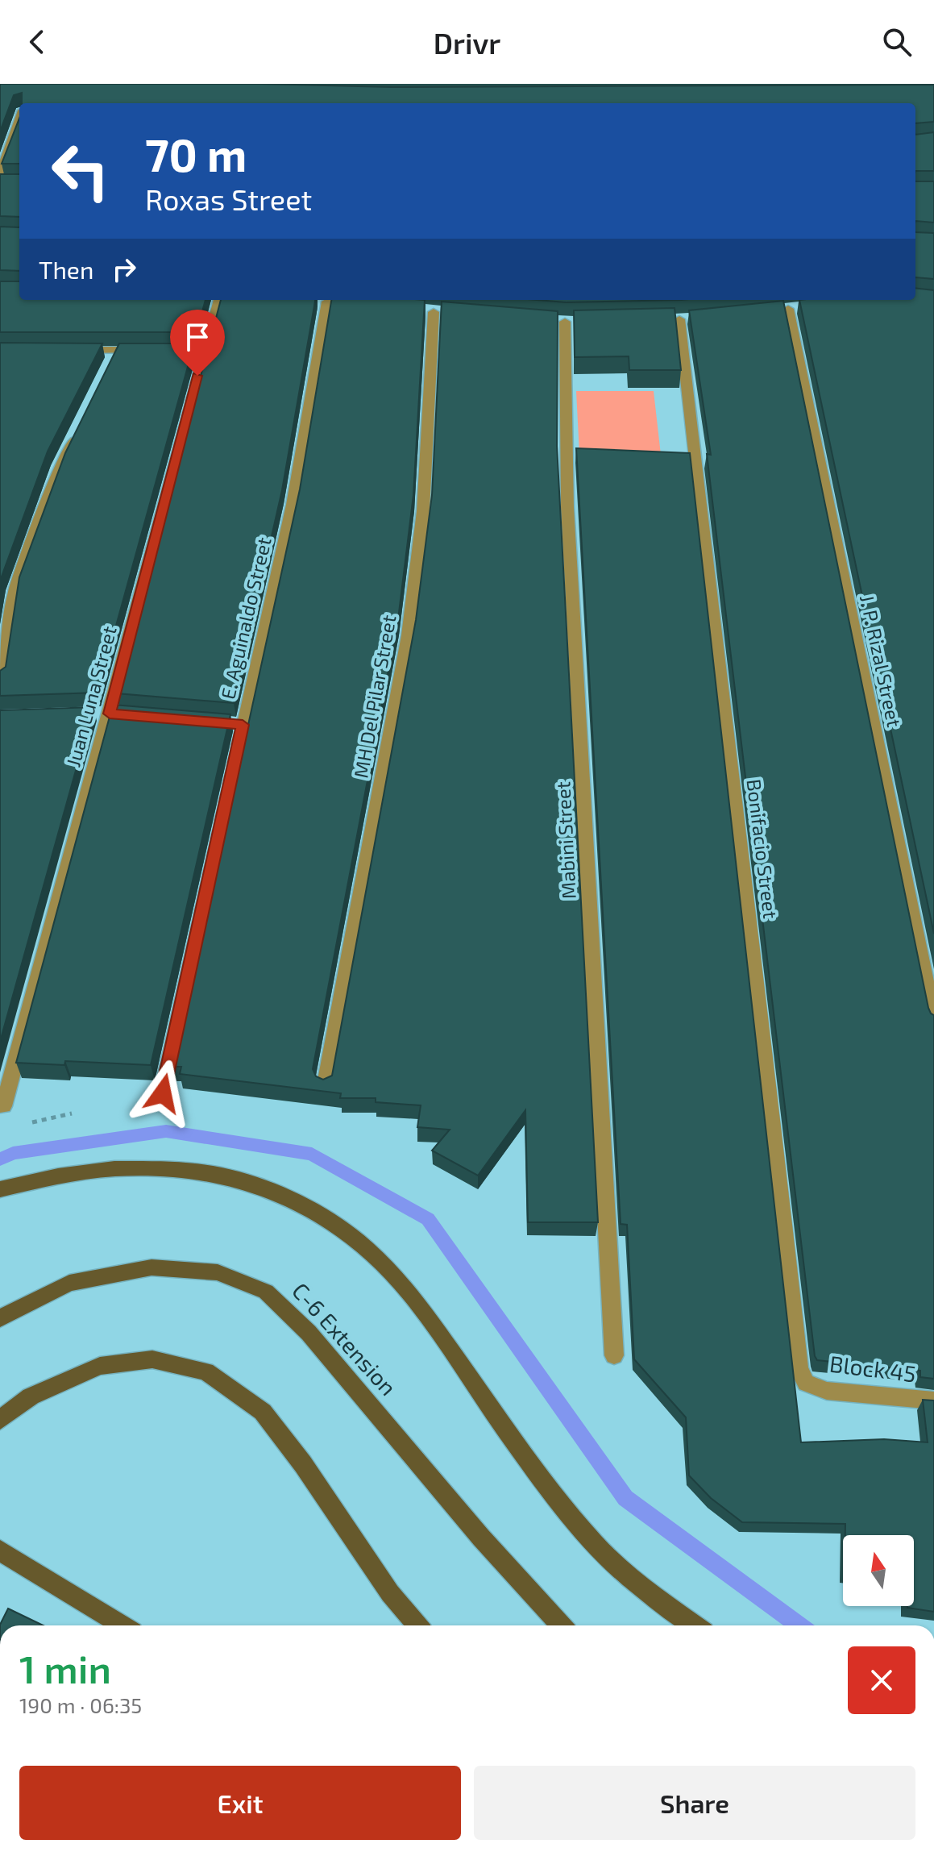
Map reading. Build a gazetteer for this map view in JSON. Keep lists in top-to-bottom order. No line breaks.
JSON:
{"streets":{"main road":["C-6 Extension"],"street":["E. Aguinaldo Street","J. P. Rizal Street","Juan Luna Street","MH Del Pilar Street","Mabini Street","Bonifacio Street","Block 45"]},"crossings":[["Bonifacio Street","Block 45"]],"north":"top","page":{"header":"Drivr","turn":["70 m","Roxas Street"],"then":"Then","heading":["1 min","190 m · 06:35"],"buttons":["Exit","Share"]}}
